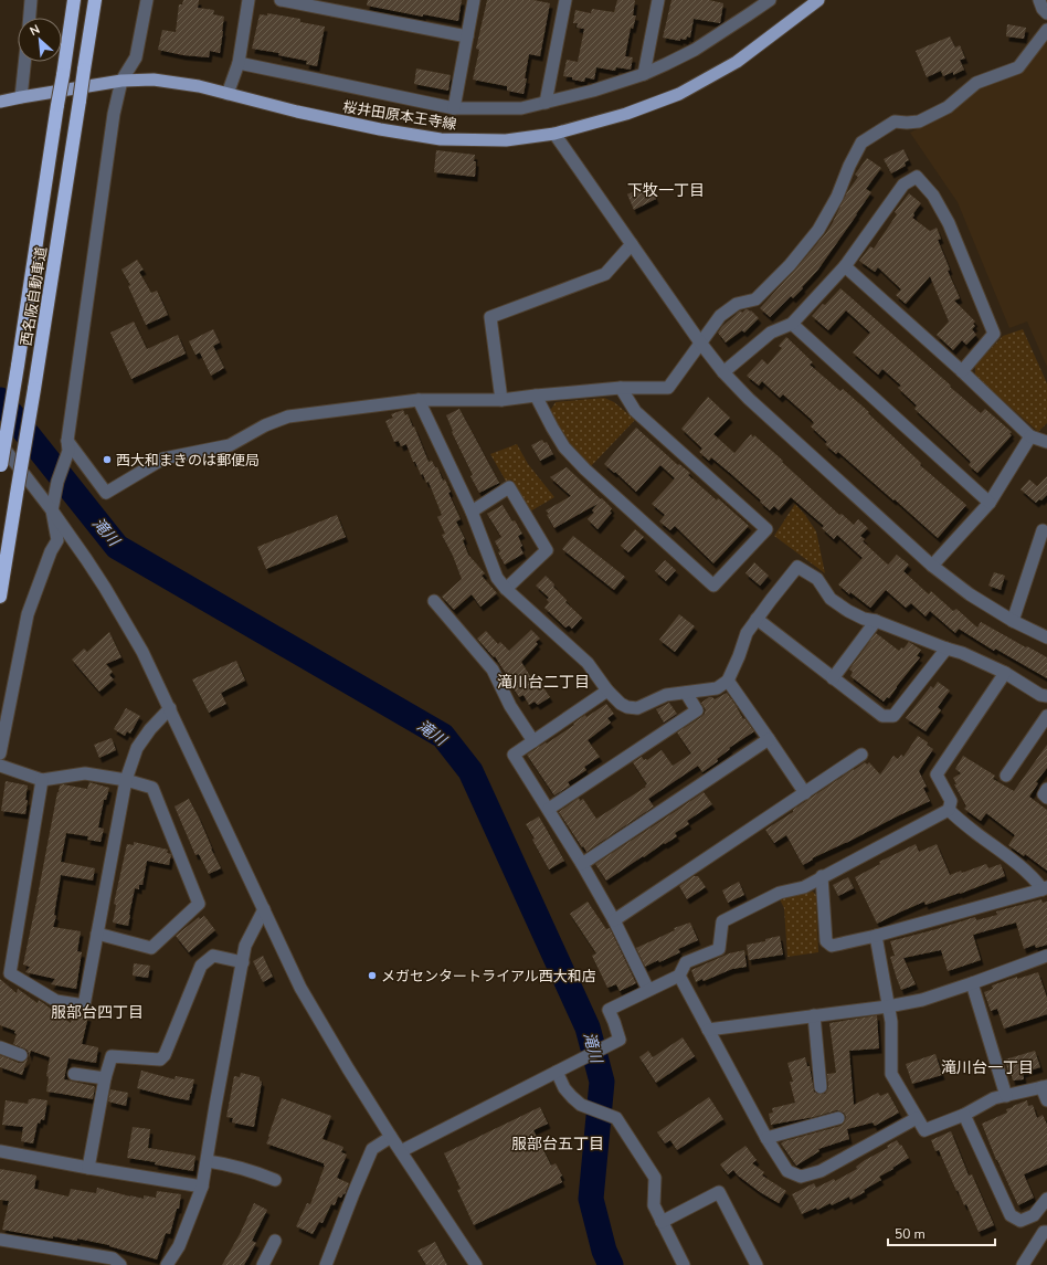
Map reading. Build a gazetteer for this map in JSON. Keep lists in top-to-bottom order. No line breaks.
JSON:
{"streets":{"highway":["西名阪自動車道"],"main road":["桜井田原本王寺線"]},"districts":["下牧一丁目","滝川台二丁目","服部台四丁目","滝川台一丁目","服部台五丁目"],"water":["滝川"],"places":["西大和まきのは郵便局","メガセンタートライアル西大和店"],"scale_bar":"50 m","north":"top left"}
